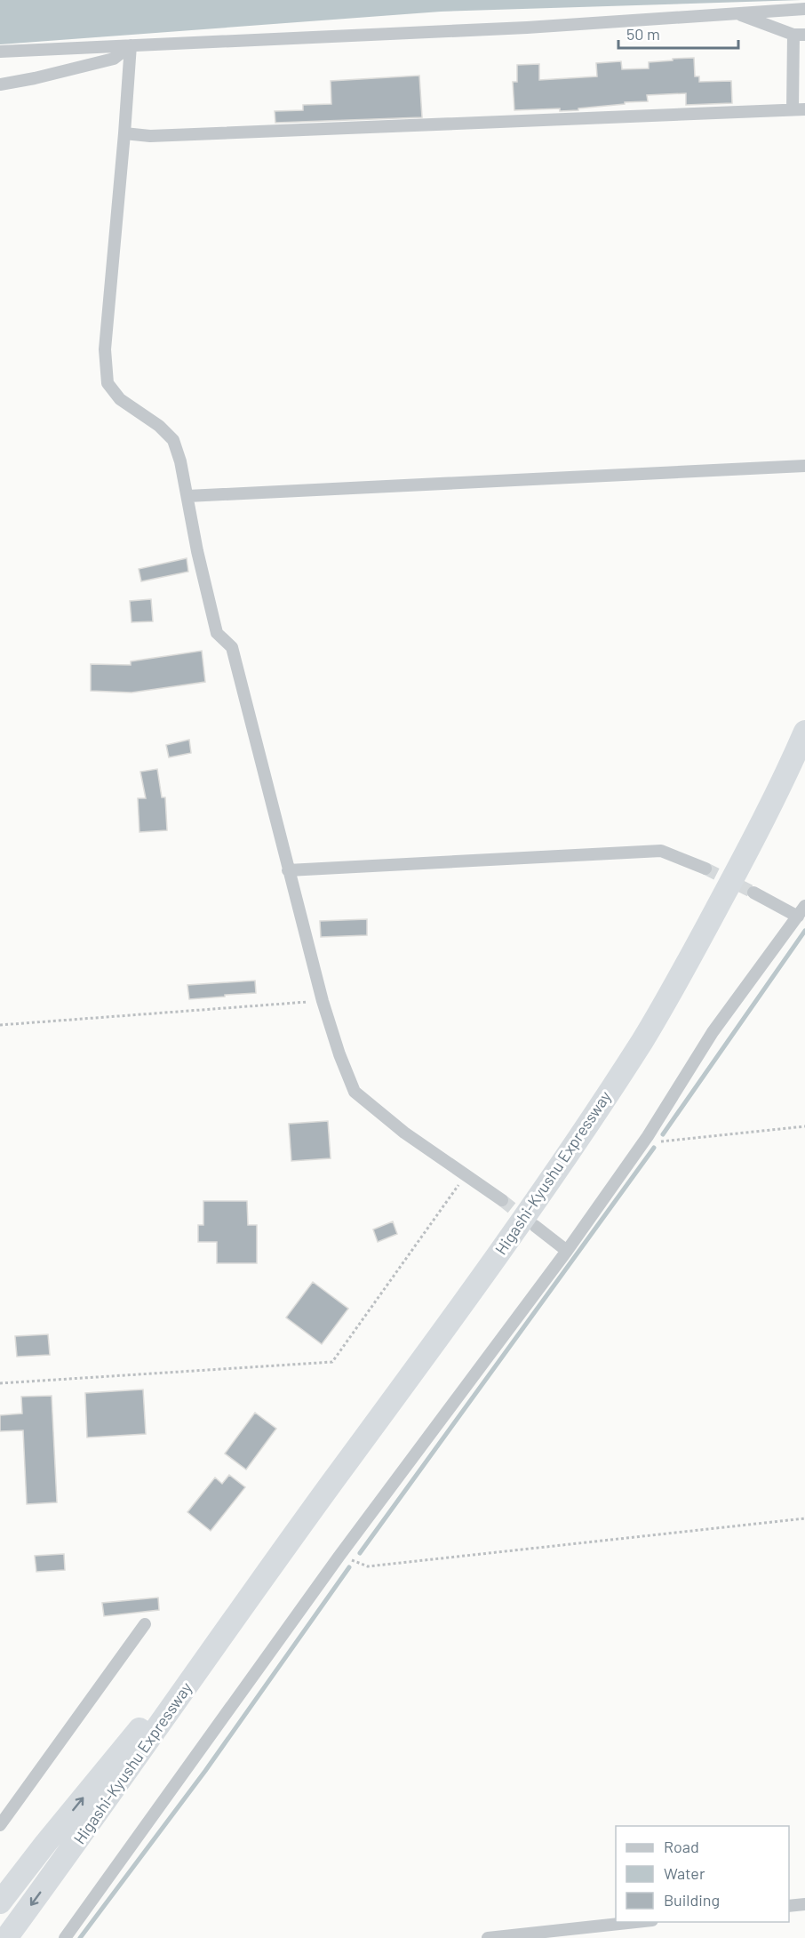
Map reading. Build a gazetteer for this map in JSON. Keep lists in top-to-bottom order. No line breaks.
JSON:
{"streets":{"highway":["Higashi-Kyushu Expressway"]},"legend":["Road","Water","Building"],"scale_bar":"50 m"}
